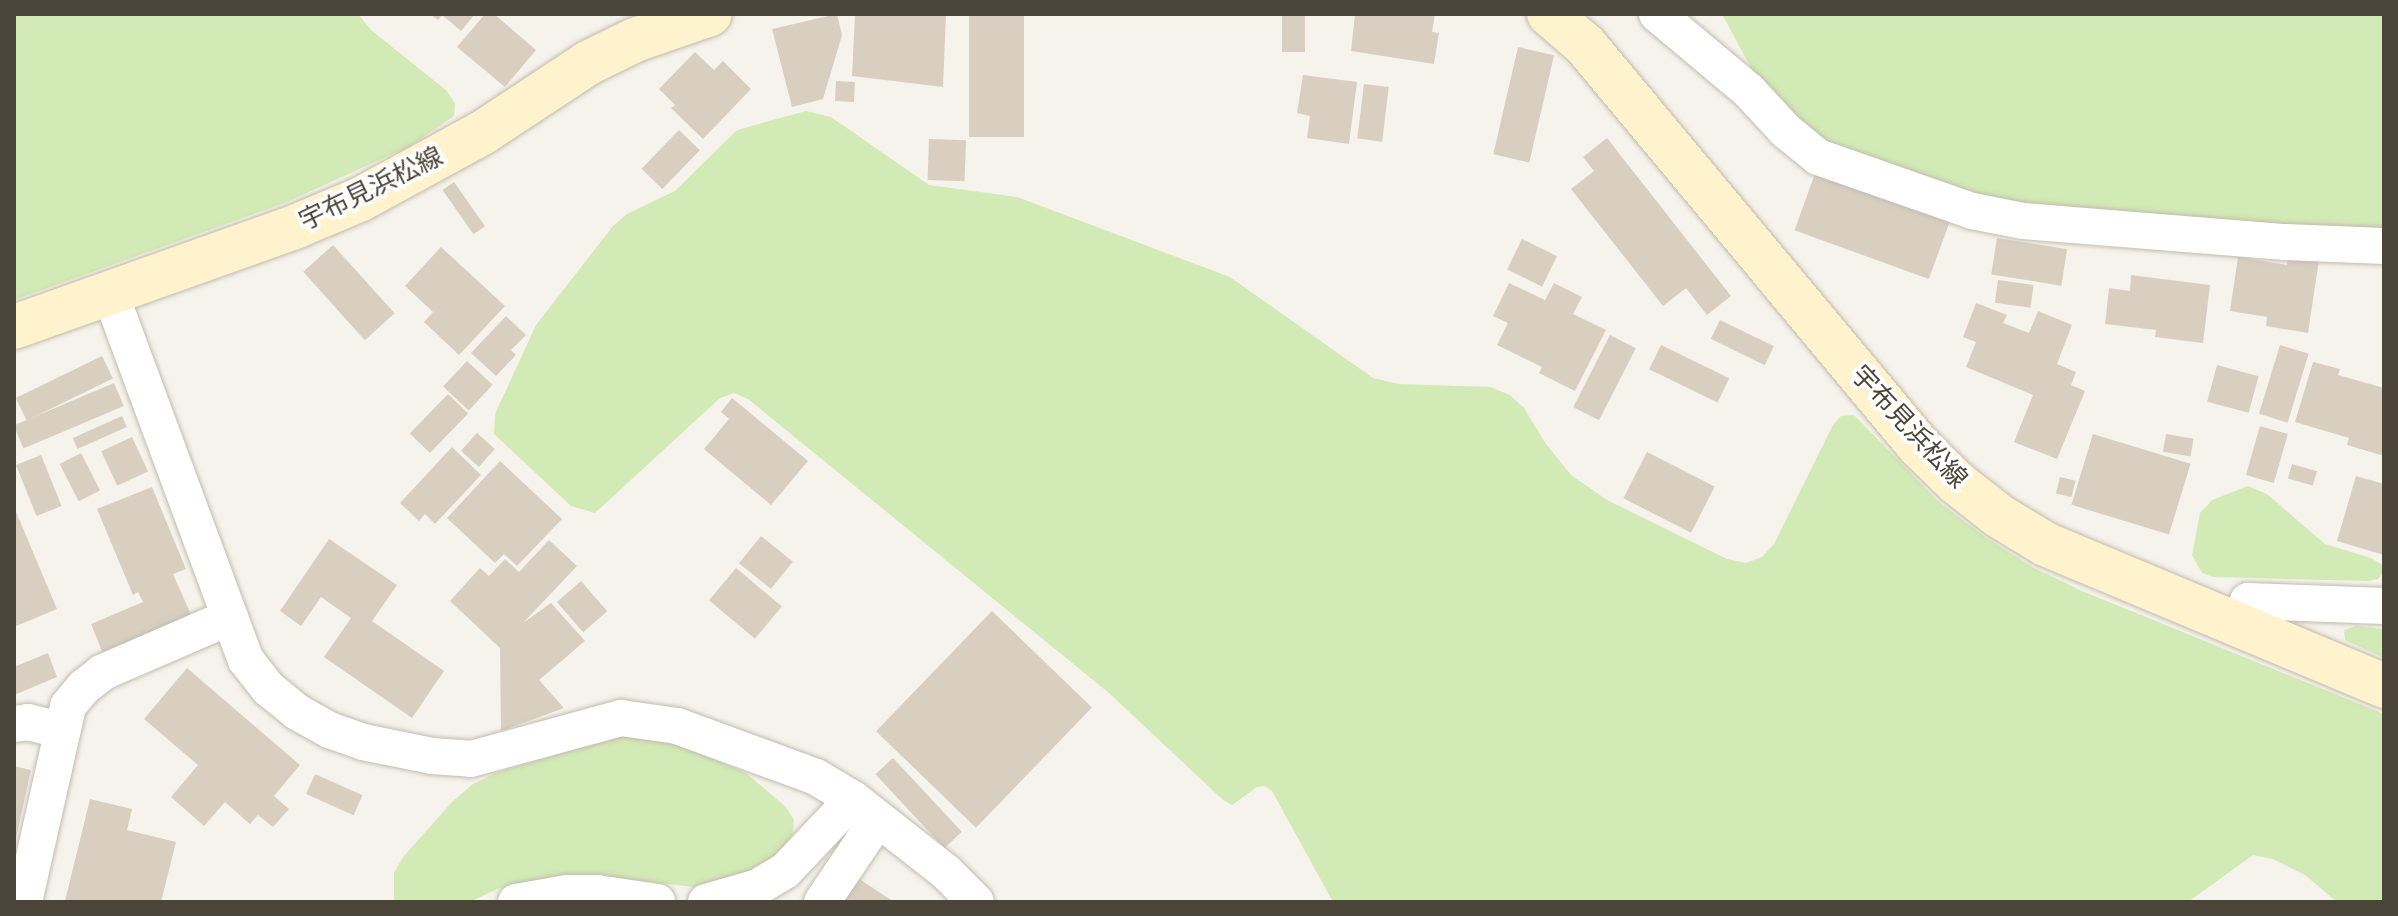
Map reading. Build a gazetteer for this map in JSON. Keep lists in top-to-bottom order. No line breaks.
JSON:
{"streets":{"main road":["宇布見浜松線"]}}
